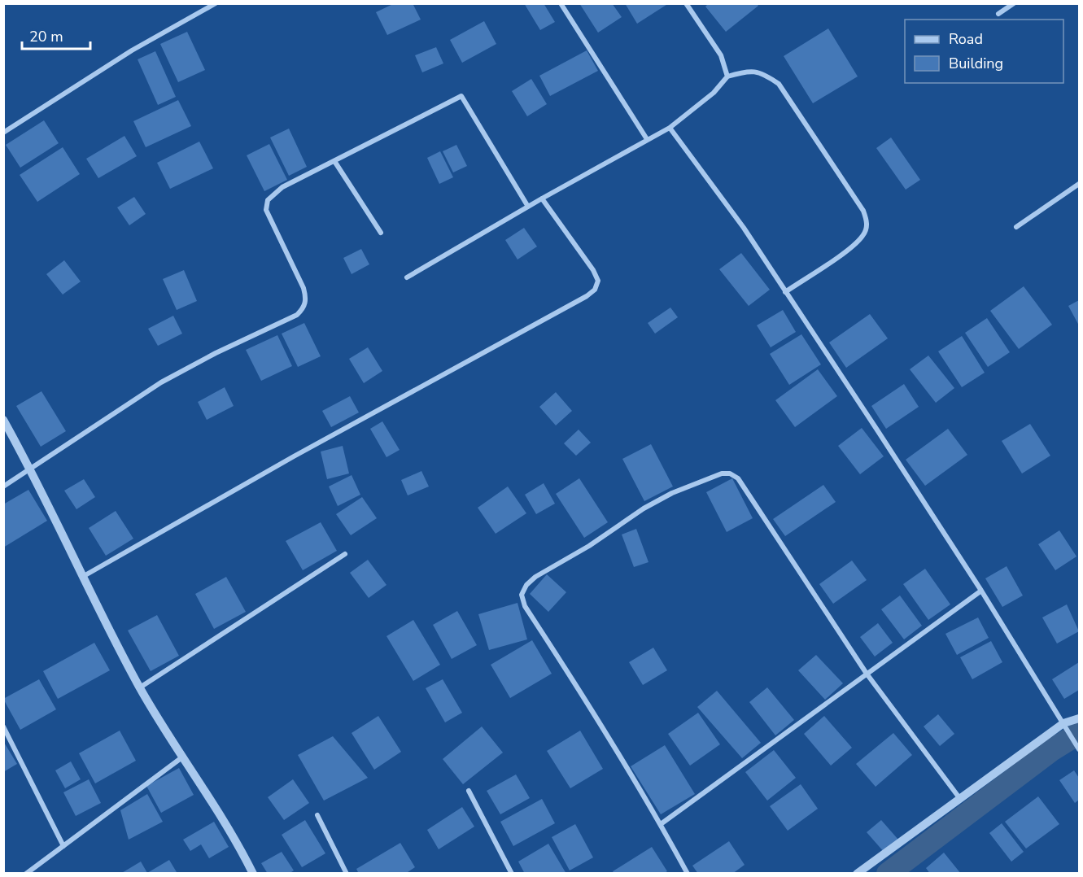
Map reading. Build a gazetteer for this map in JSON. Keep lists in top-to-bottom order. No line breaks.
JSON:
{"legend":["Road","Building"],"scale_bar":"20 m"}
